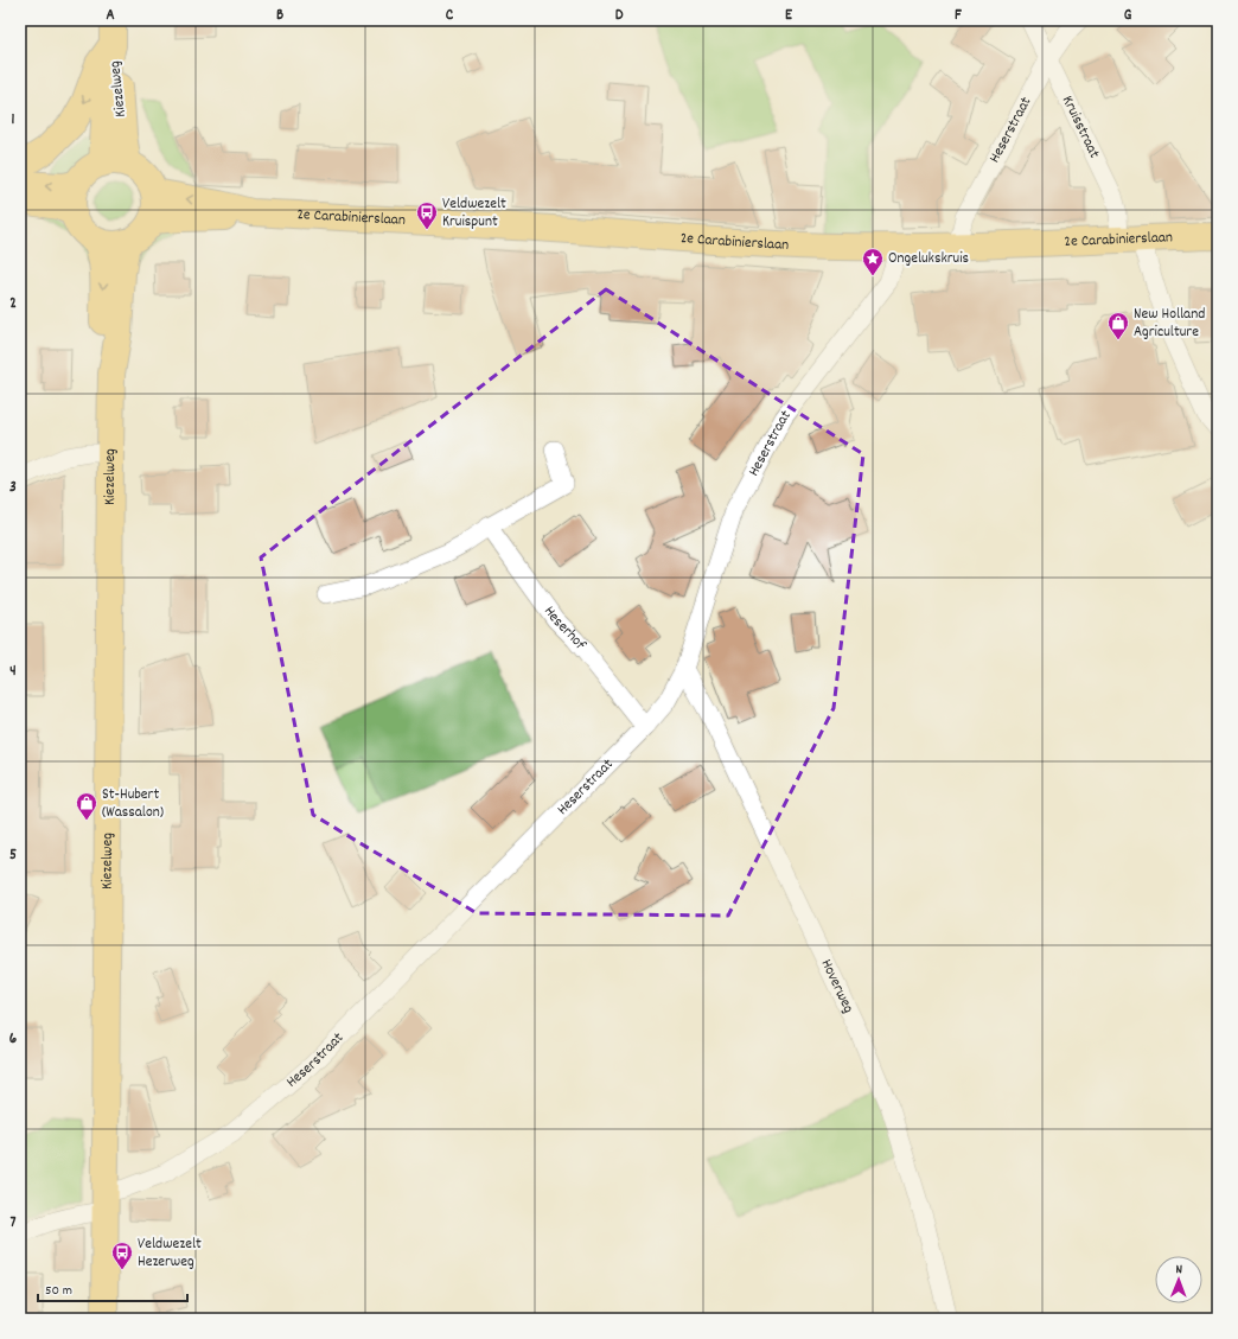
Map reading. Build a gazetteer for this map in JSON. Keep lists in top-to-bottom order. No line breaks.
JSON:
{"streets":{"main road":["Kiezelweg","2e Carabinierslaan"],"street":["Kruisstraat","Heserstraat","Heserhof","Hoverweg"]},"crossings":[["Kiezelweg","Heserstraat"],["Kiezelweg","2e Carabinierslaan"],["Kruisstraat","Heserstraat"],["Kruisstraat","2e Carabinierslaan"],["Heserstraat","2e Carabinierslaan"],["Heserstraat","Heserhof"],["Heserstraat","Hoverweg"]],"places":{"bus stop":["Veldwezelt Kruispunt","Veldwezelt Hezerweg"],"place":["Ongelukskruis"],"shop":["New Holland Agriculture","St-Hubert (Wassalon)"]},"scale_bar":"50 m","north":"top","grid":{"columns":["A","B","C","D","E","F","G"],"rows":["1","2","3","4","5","6","7"]}}
